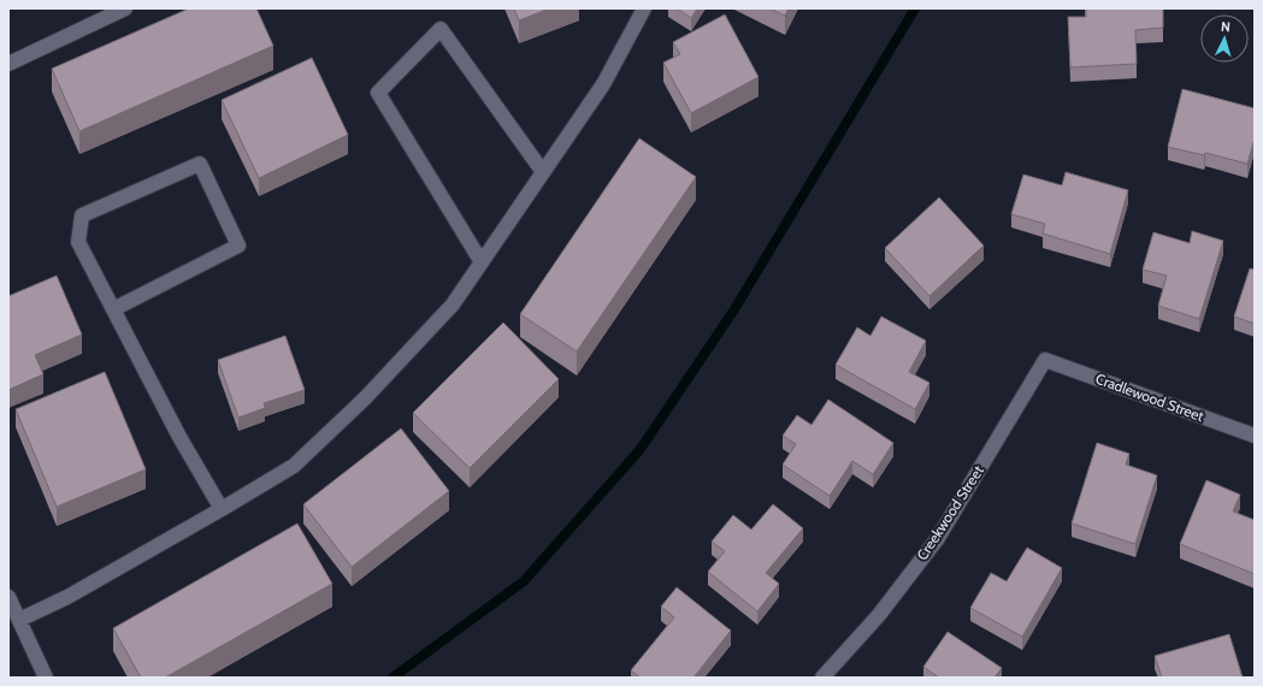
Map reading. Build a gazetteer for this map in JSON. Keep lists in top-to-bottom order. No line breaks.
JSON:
{"streets":{"street":["Cradlewood Street","Creekwood Street"]},"crossings":[["Cradlewood Street","Creekwood Street"]],"north":"top"}
